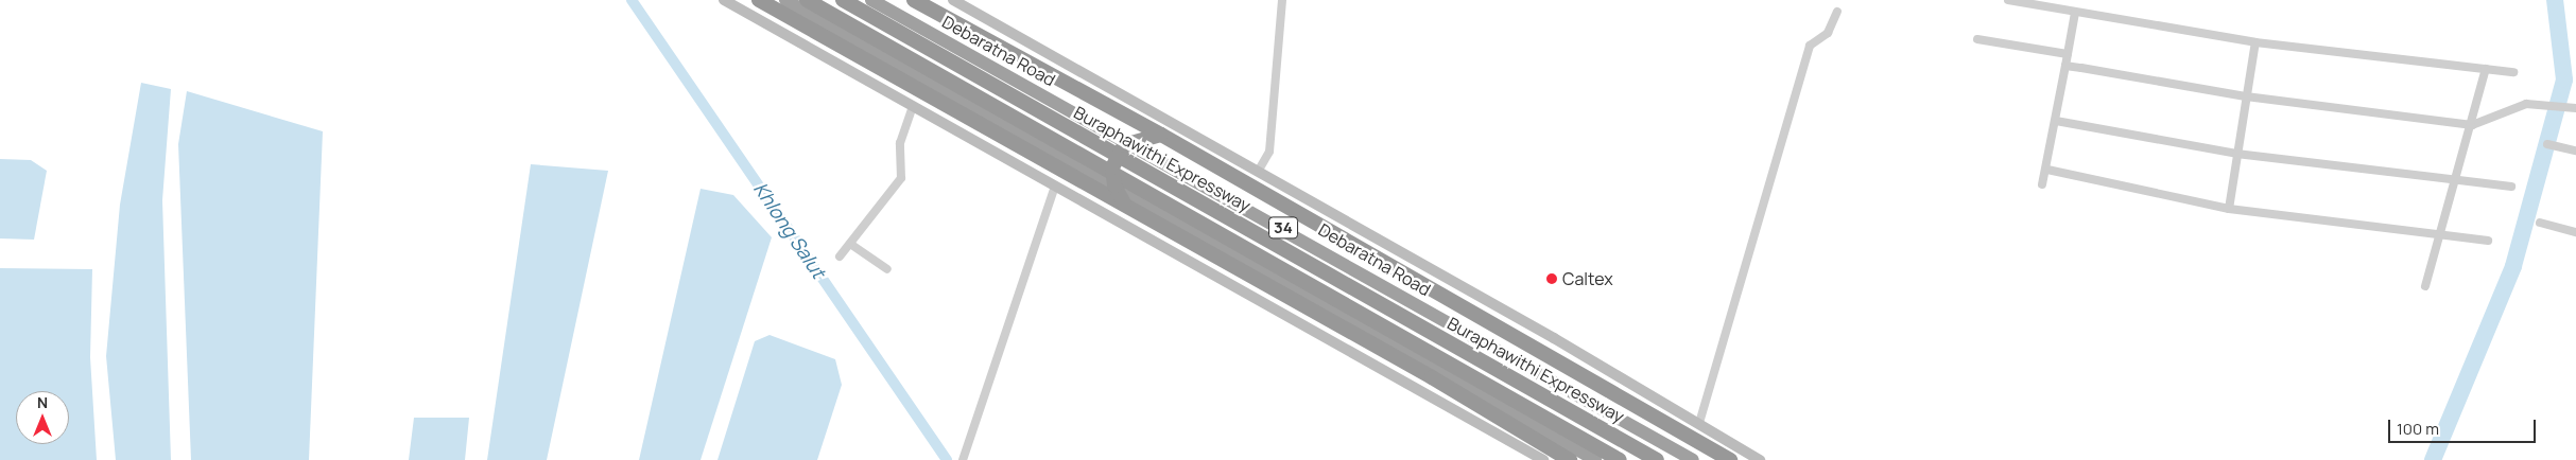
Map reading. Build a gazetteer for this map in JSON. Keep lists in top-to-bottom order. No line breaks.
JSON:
{"streets":{"highway":["Debaratna Road","Buraphawithi Expressway","34"]},"water":["Khlong Salut"],"places":["Caltex"],"scale_bar":"100 m","north":"top"}
